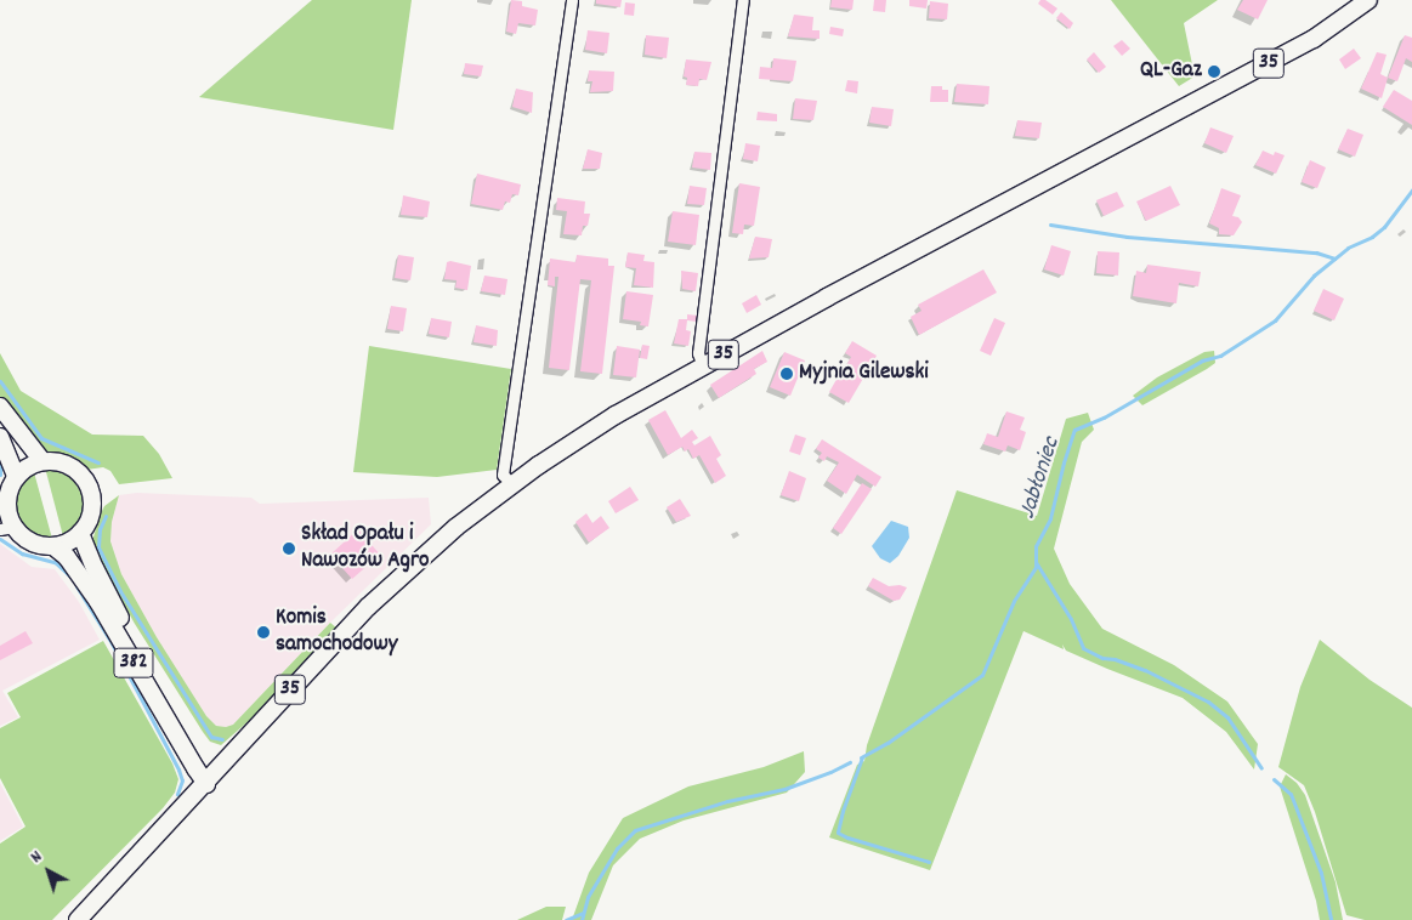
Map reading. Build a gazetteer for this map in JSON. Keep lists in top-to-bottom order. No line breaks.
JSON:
{"streets":{"main road":["35","382"]},"crossings":[["35","382"]],"water":["Jabłoniec"],"places":["QL-Gaz","Myjnia Gilewski","Skład Opału i Nawozów Agro","Komis samochodowy"],"north":"top left"}
